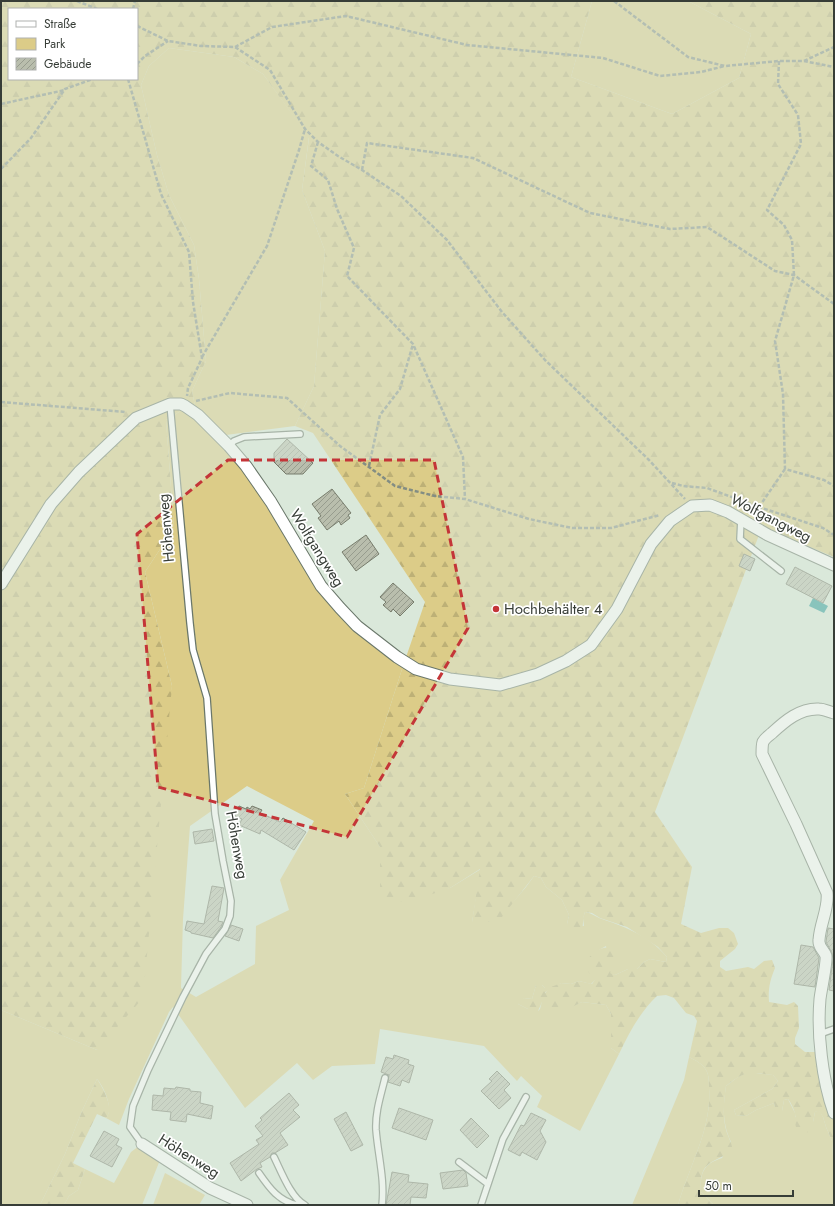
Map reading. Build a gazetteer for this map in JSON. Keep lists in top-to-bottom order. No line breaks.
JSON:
{"streets":{"street":["Wolfgangweg","Höhenweg"]},"crossings":[["Wolfgangweg","Höhenweg"]],"places":["Hochbehälter 4"],"legend":["Straße","Park","Gebäude"],"scale_bar":"50 m"}
